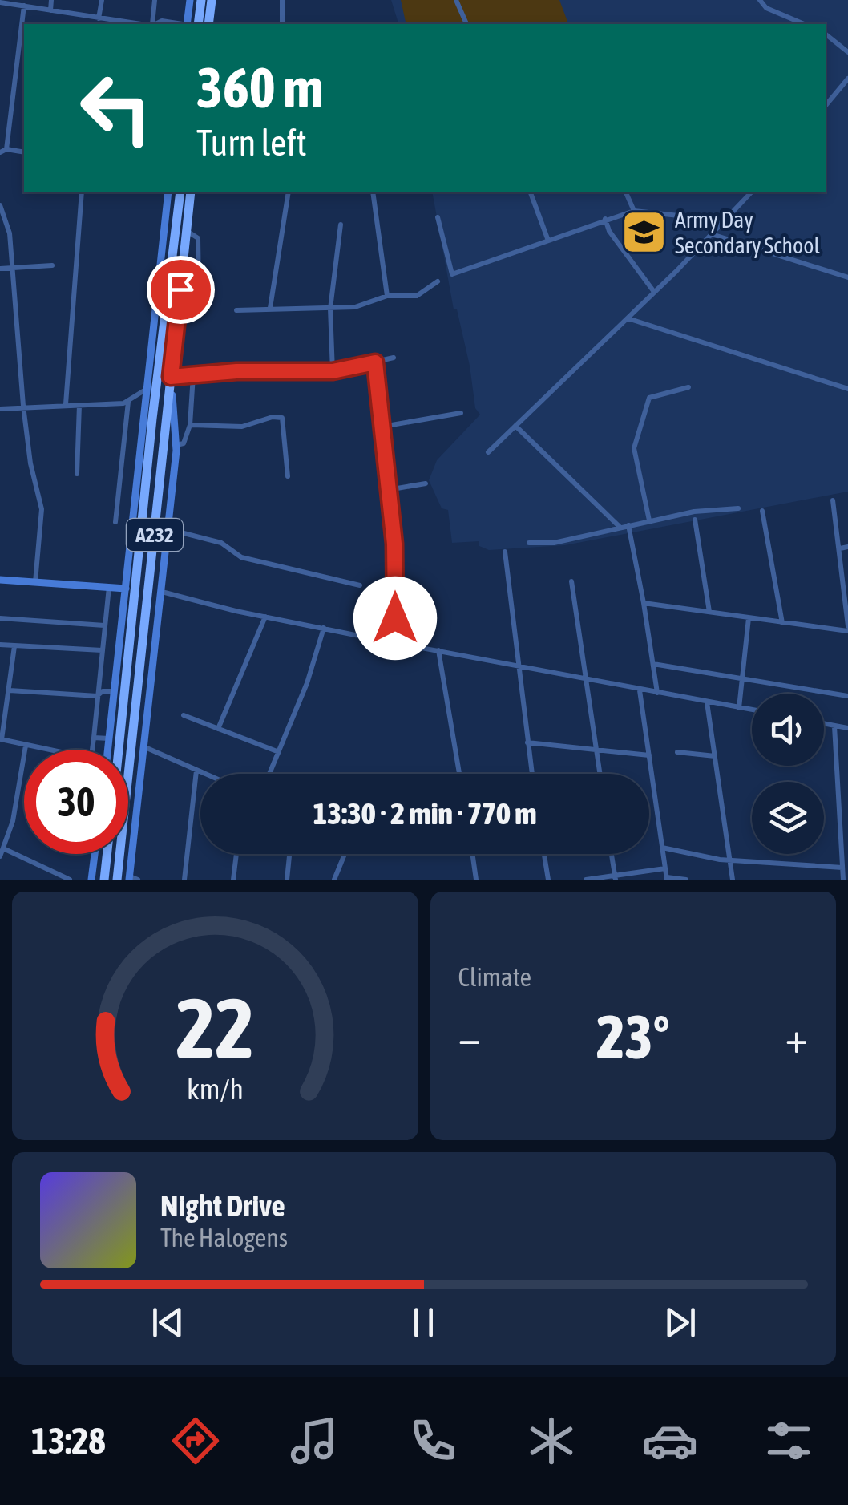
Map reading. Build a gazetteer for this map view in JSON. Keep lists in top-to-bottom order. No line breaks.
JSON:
{"streets":{"highway":["A232"]},"places":{"school or university":["Army Day Secondary School"]},"page":{"turn":["360 m","Turn left"],"limit":"30","trip":"13:30 · 2 min · 770 m","tile":"Climate","heat":["−","23°","+"],"song":["Night Drive","The Halogens"],"tabs":"13:28","gauge":["22","km/h"]}}
